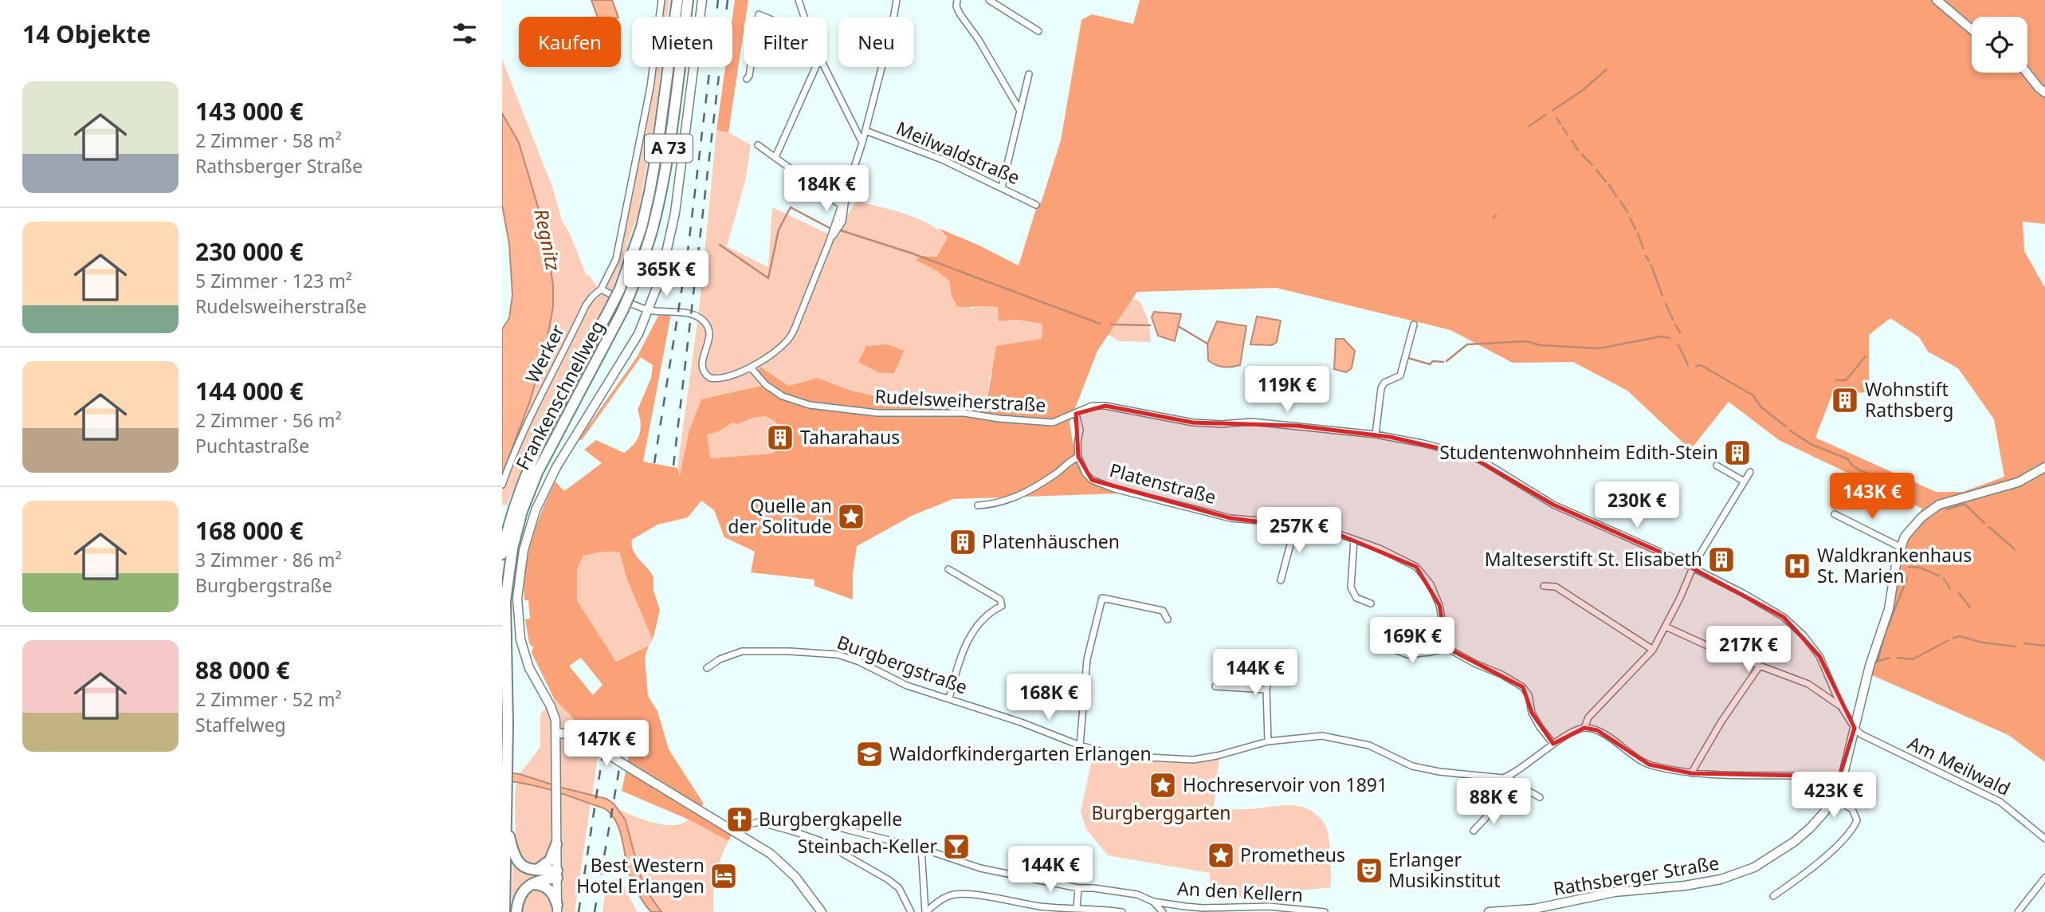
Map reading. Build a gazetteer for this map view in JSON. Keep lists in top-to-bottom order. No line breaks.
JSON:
{"streets":{"highway":["A 73","Frankenschnellweg"],"street":["Meilwaldstraße","Werker","Rudelsweiherstraße","Platenstraße","Burgbergstraße","Am Meilwald","Rathsberger Straße","An den Kellern"]},"crossings":[["Rudelsweiherstraße","Am Meilwald"],["Rudelsweiherstraße","Rathsberger Straße"],["Am Meilwald","Rathsberger Straße"]],"water":["Regnitz"],"parks":["Burgberggarten"],"places":{"building":["Wohnstift Rathsberg","Taharahaus","Studentenwohnheim Edith-Stein","Platenhäuschen","Malteserstift St. Elisabeth"],"place":["Quelle an der Solitude","Hochreservoir von 1891","Prometheus"],"hospital":["Waldkrankenhaus St. Marien"],"school or university":["Waldorfkindergarten Erlangen"],"church":["Burgbergkapelle"],"bar":["Steinbach-Keller"],"theatre":["Erlanger Musikinstitut"],"hotel":["Best Western Hotel Erlangen"]},"page":{"heading":"14 Objekte","chip":["Kaufen","Mieten","Filter","Neu"],"list":[{"name":"143 000 €","note":"2 Zimmer · 58 m² · Rathsberger Straße"},{"name":"230 000 €","note":"5 Zimmer · 123 m² · Rudelsweiherstraße"},{"name":"144 000 €","note":"2 Zimmer · 56 m² · Puchtastraße"},{"name":"168 000 €","note":"3 Zimmer · 86 m² · Burgbergstraße"},{"name":"88 000 €","note":"2 Zimmer · 52 m² · Staffelweg"}],"price":["184K €","365K €","119K €","143K €","230K €","257K €","169K €","217K €","144K €","168K €","147K €","423K €","88K €","144K €"]}}
